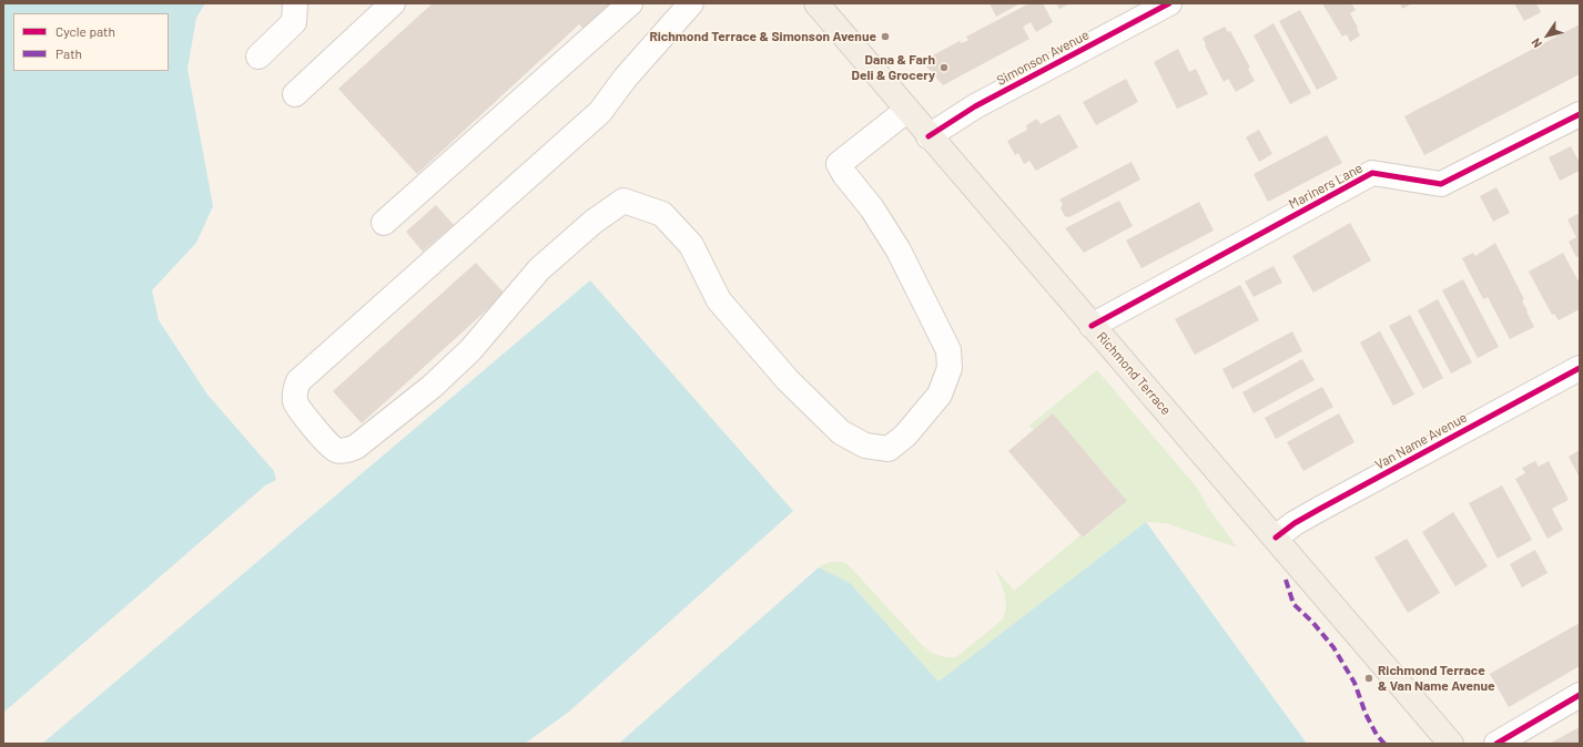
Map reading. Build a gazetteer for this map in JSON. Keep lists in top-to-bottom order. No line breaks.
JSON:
{"streets":{"main road":["Richmond Terrace"],"street":["Simonson Avenue","Mariners Lane","Van Name Avenue"]},"crossings":[["Simonson Avenue","Richmond Terrace"],["Mariners Lane","Richmond Terrace"],["Richmond Terrace","Van Name Avenue"]],"places":["Richmond Terrace & Simonson Avenue","Dana & Farh Deli & Grocery","Richmond Terrace & Van Name Avenue"],"legend":["Cycle path","Path"],"north":"bottom left"}
